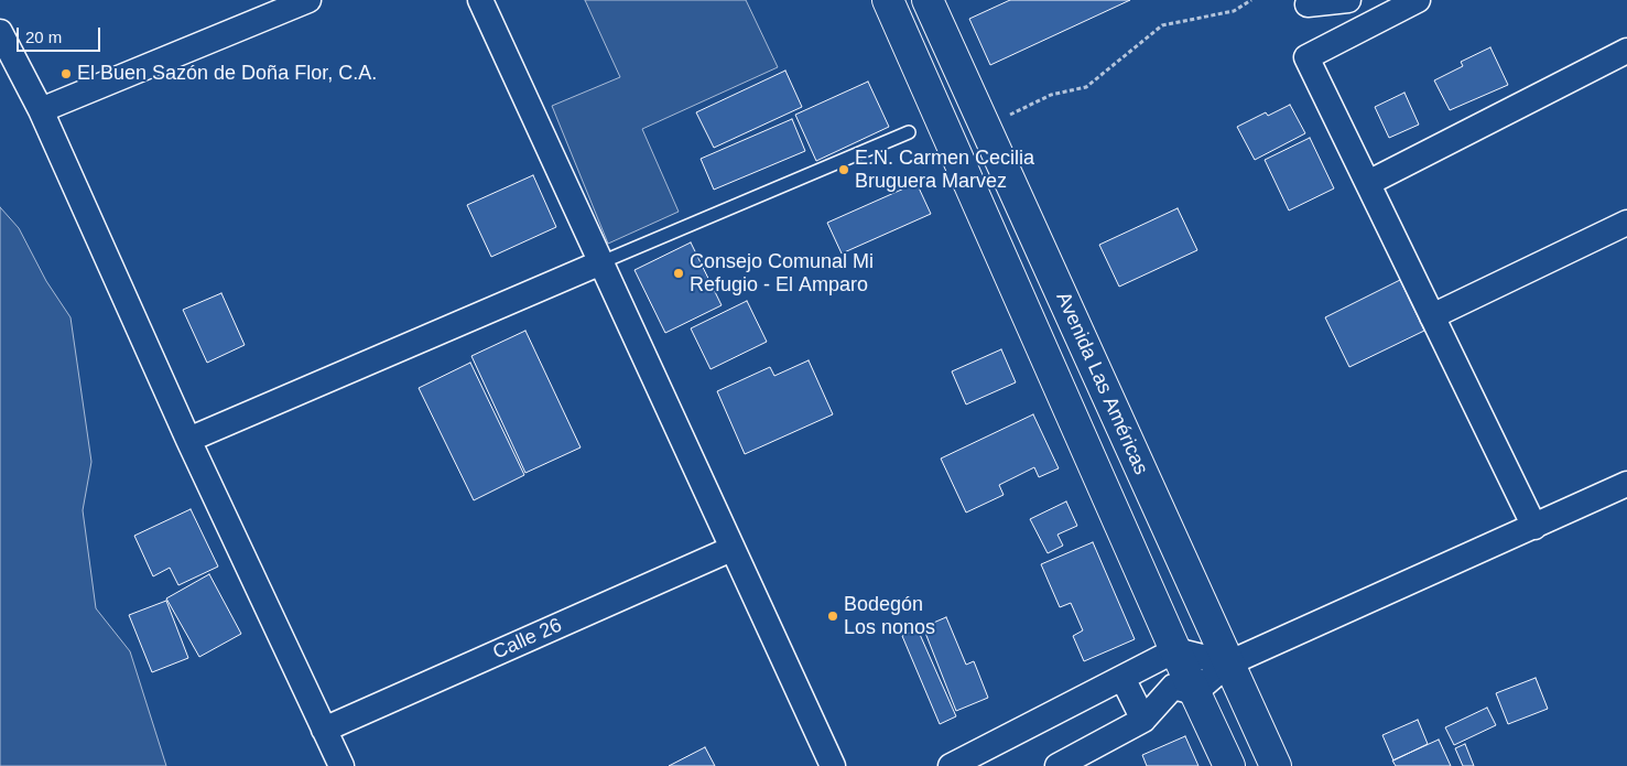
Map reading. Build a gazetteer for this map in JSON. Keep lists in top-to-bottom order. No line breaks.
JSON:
{"streets":{"main road":["Avenida Las Américas"],"street":["Calle 26"]},"places":["El Buen Sazón de Doña Flor, C.A.","E.N. Carmen Cecilia Bruguera Marvez","Consejo Comunal Mi Refugio - El Amparo","Bodegón Los nonos"],"scale_bar":"20 m"}
